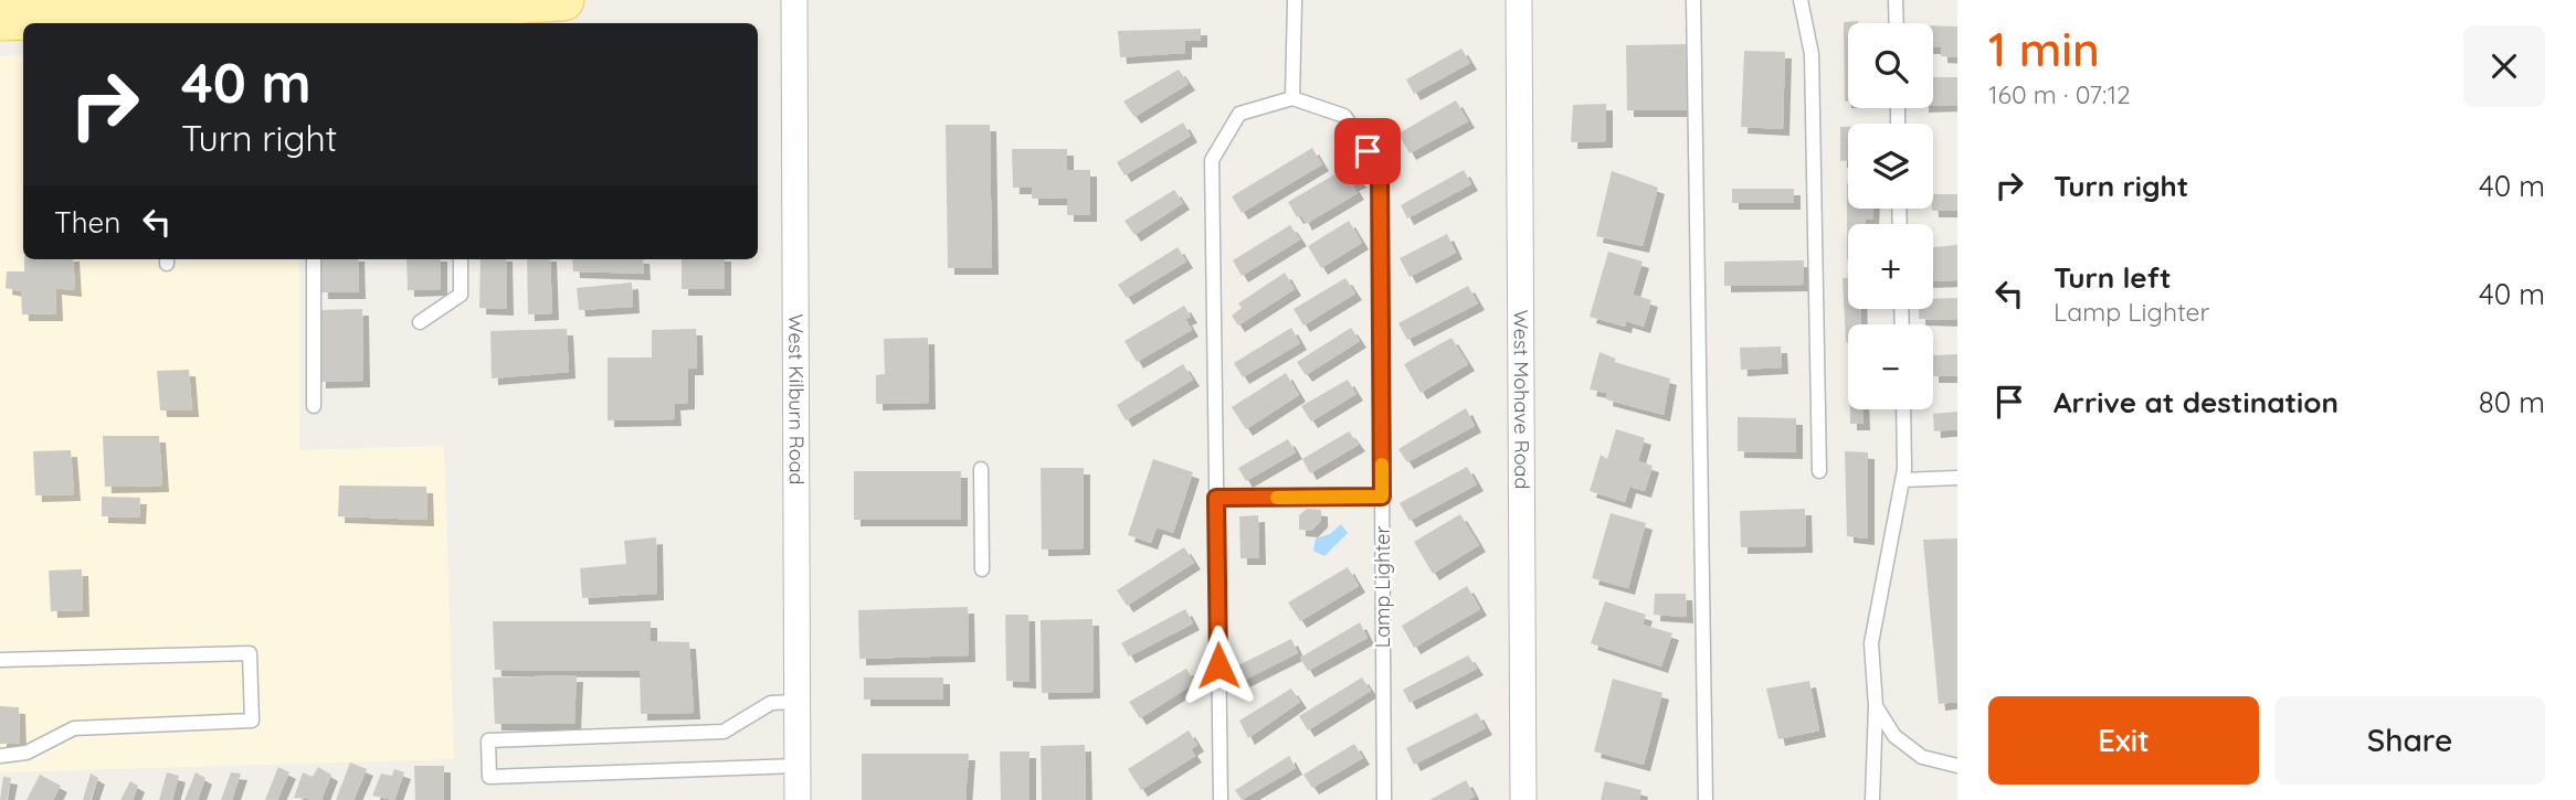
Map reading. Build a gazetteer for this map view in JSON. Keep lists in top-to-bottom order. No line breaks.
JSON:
{"streets":{"street":["West Mohave Road","West Kilburn Road"],"lane":["Lamp Lighter"]},"page":{"heading":["1 min","160 m · 07:12"],"map_buttons":["+","−"],"turn":["40 m","Turn right"],"list":[{"name":"Turn right","value":"40 m"},{"name":"Turn left","note":"Lamp Lighter","value":"40 m"},{"name":"Arrive at destination","value":"80 m"}],"then":"Then","buttons":["Exit","Share"]}}
